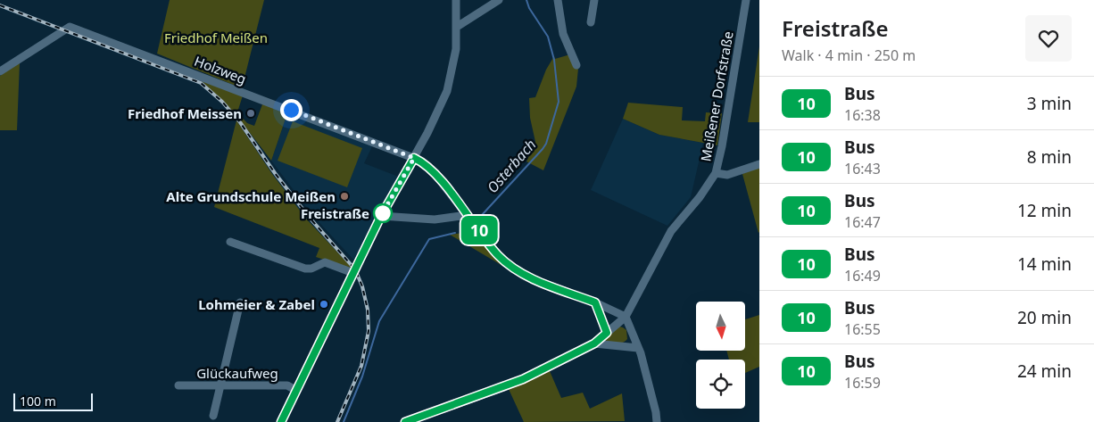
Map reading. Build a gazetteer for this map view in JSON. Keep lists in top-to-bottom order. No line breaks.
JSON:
{"streets":{"street":["Holzweg","Meißener Dorfstraße","Glückaufweg"]},"water":["Osterbach"],"parks":["Friedhof Meißen"],"places":["Friedhof Meissen","Alte Grundschule Meißen","Freistraße","Lohmeier & Zabel"],"lines":["bus line 10"],"scale_bar":"100 m","north":"bottom","page":{"on_map":"10","heading":["Freistraße","Walk · 4 min · 250 m"],"list":[{"mark":"10","name":"Bus","note":"16:38","value":"3 min"},{"mark":"10","name":"Bus","note":"16:43","value":"8 min"},{"mark":"10","name":"Bus","note":"16:47","value":"12 min"},{"mark":"10","name":"Bus","note":"16:49","value":"14 min"},{"mark":"10","name":"Bus","note":"16:55","value":"20 min"},{"mark":"10","name":"Bus","note":"16:59","value":"24 min"}],"scale":"100 m"}}
